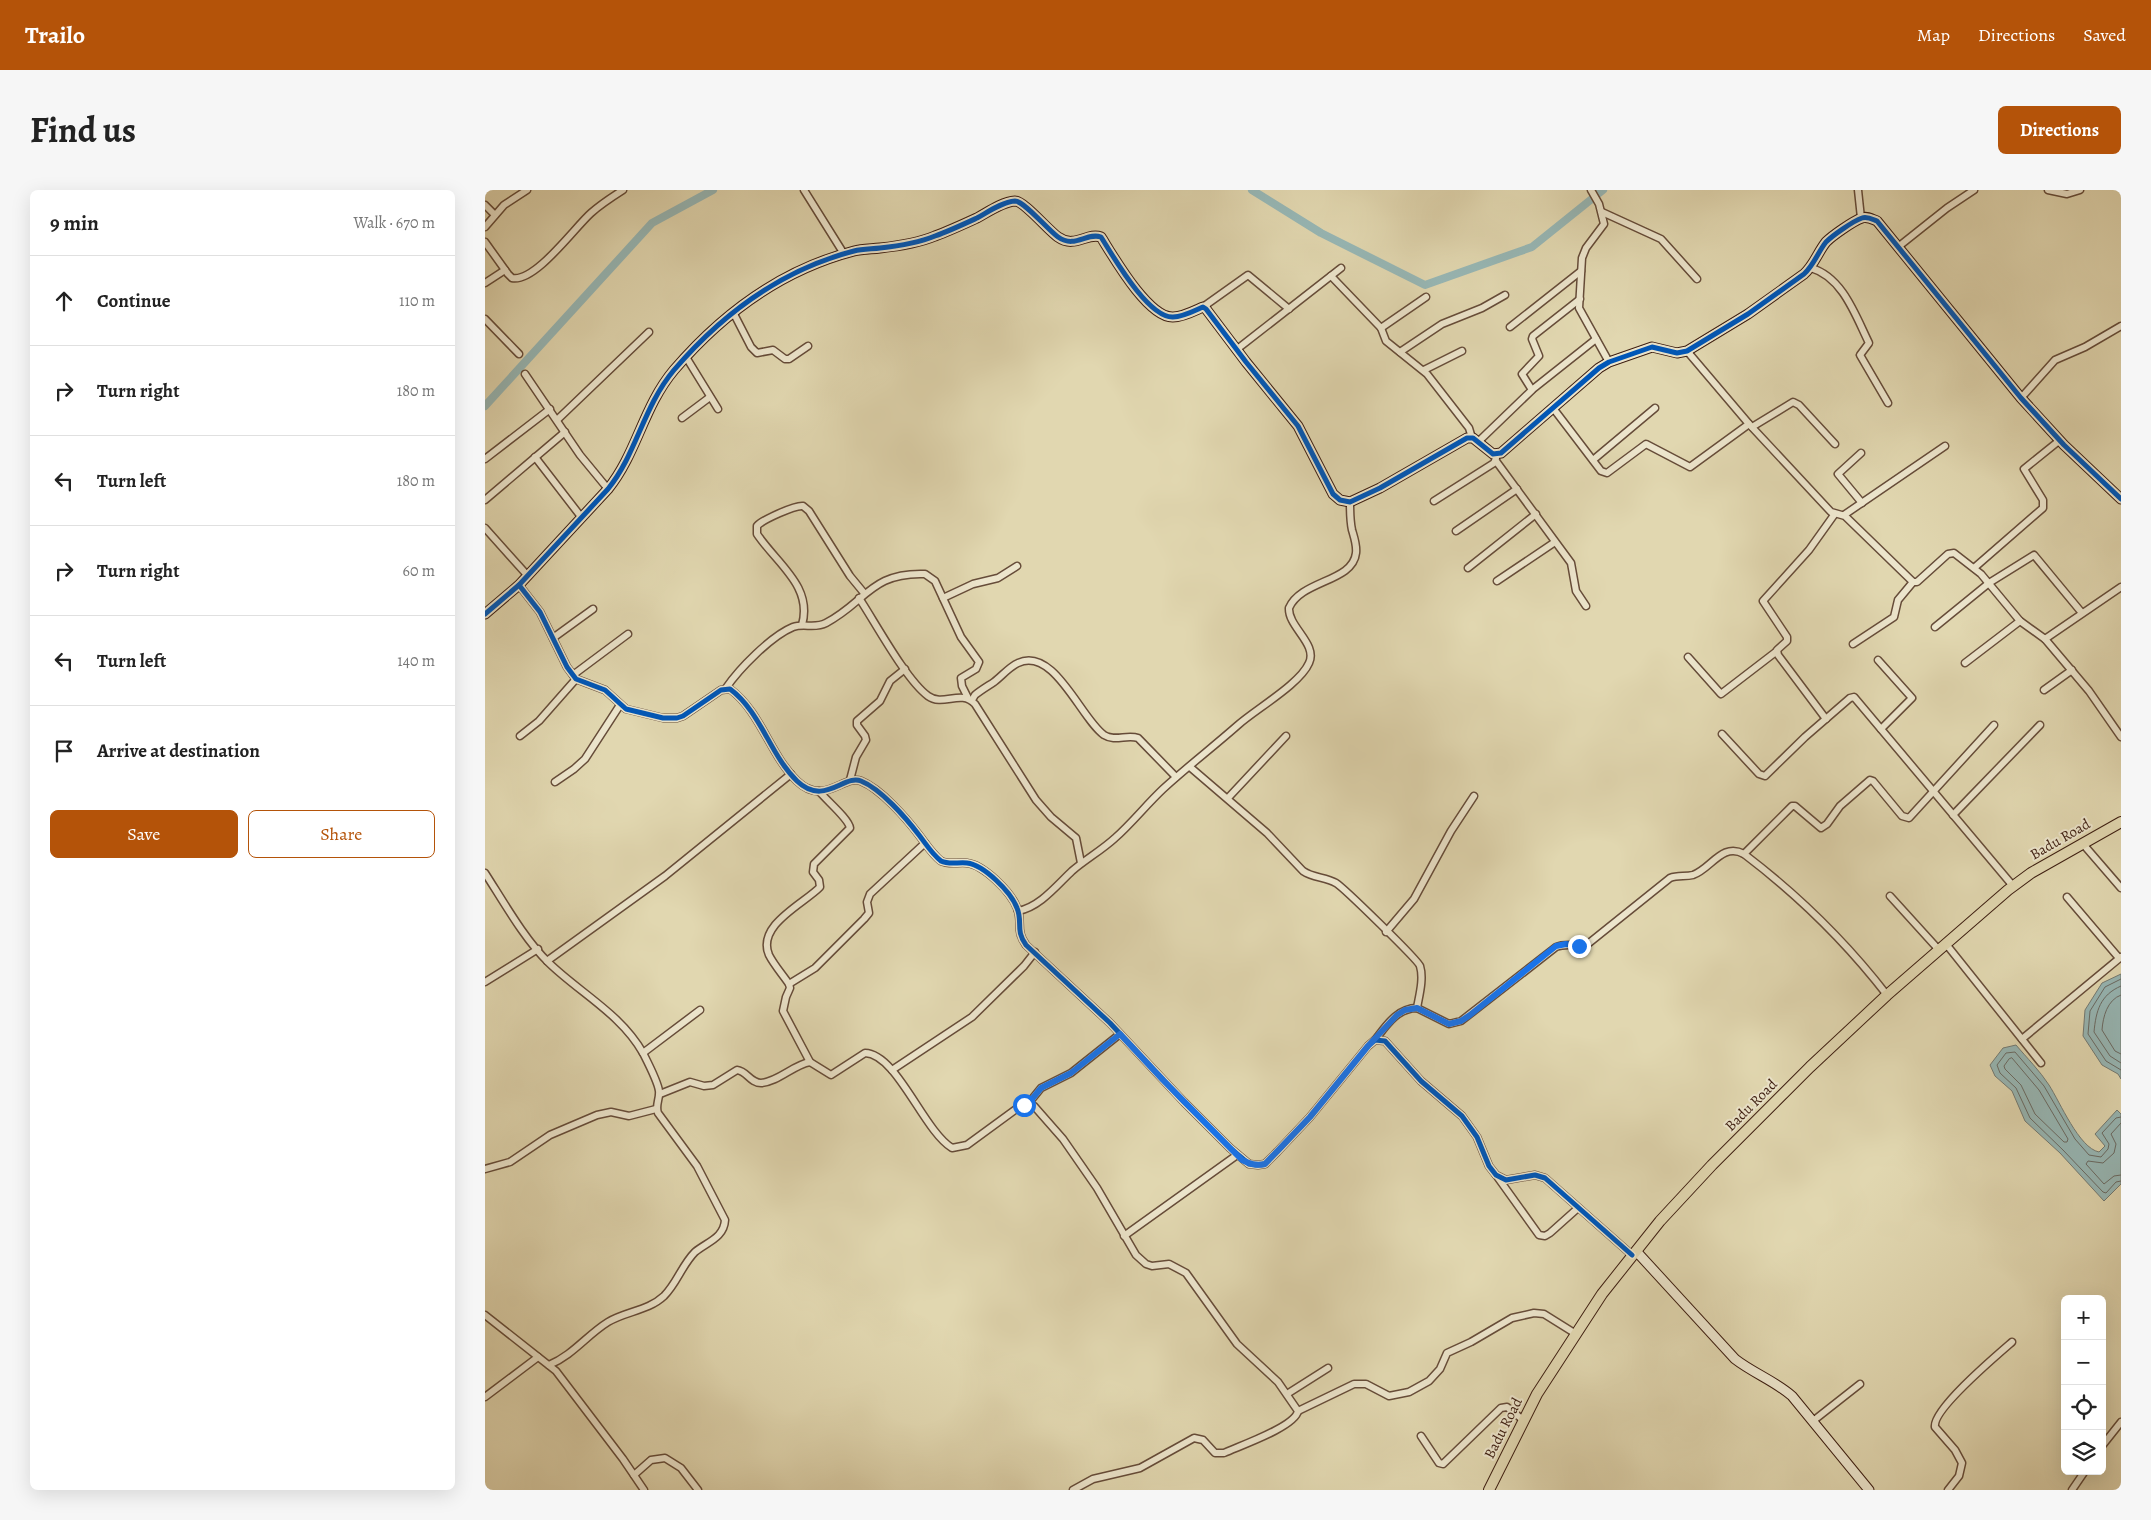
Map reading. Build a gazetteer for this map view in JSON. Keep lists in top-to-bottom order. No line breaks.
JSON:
{"streets":{"main road":["Badu Road"]},"page":{"header":"Trailo","nav":["Map","Directions","Saved"],"title":"Find us","buttons":["Directions",["Save","Share"]],"heading":["9 min","Walk · 670 m"],"list":[["Continue","110 m"],["Turn right","180 m"],["Turn left","180 m"],["Turn right","60 m"],["Turn left","140 m"],"Arrive at destination"],"map_buttons":["+","−"]}}
